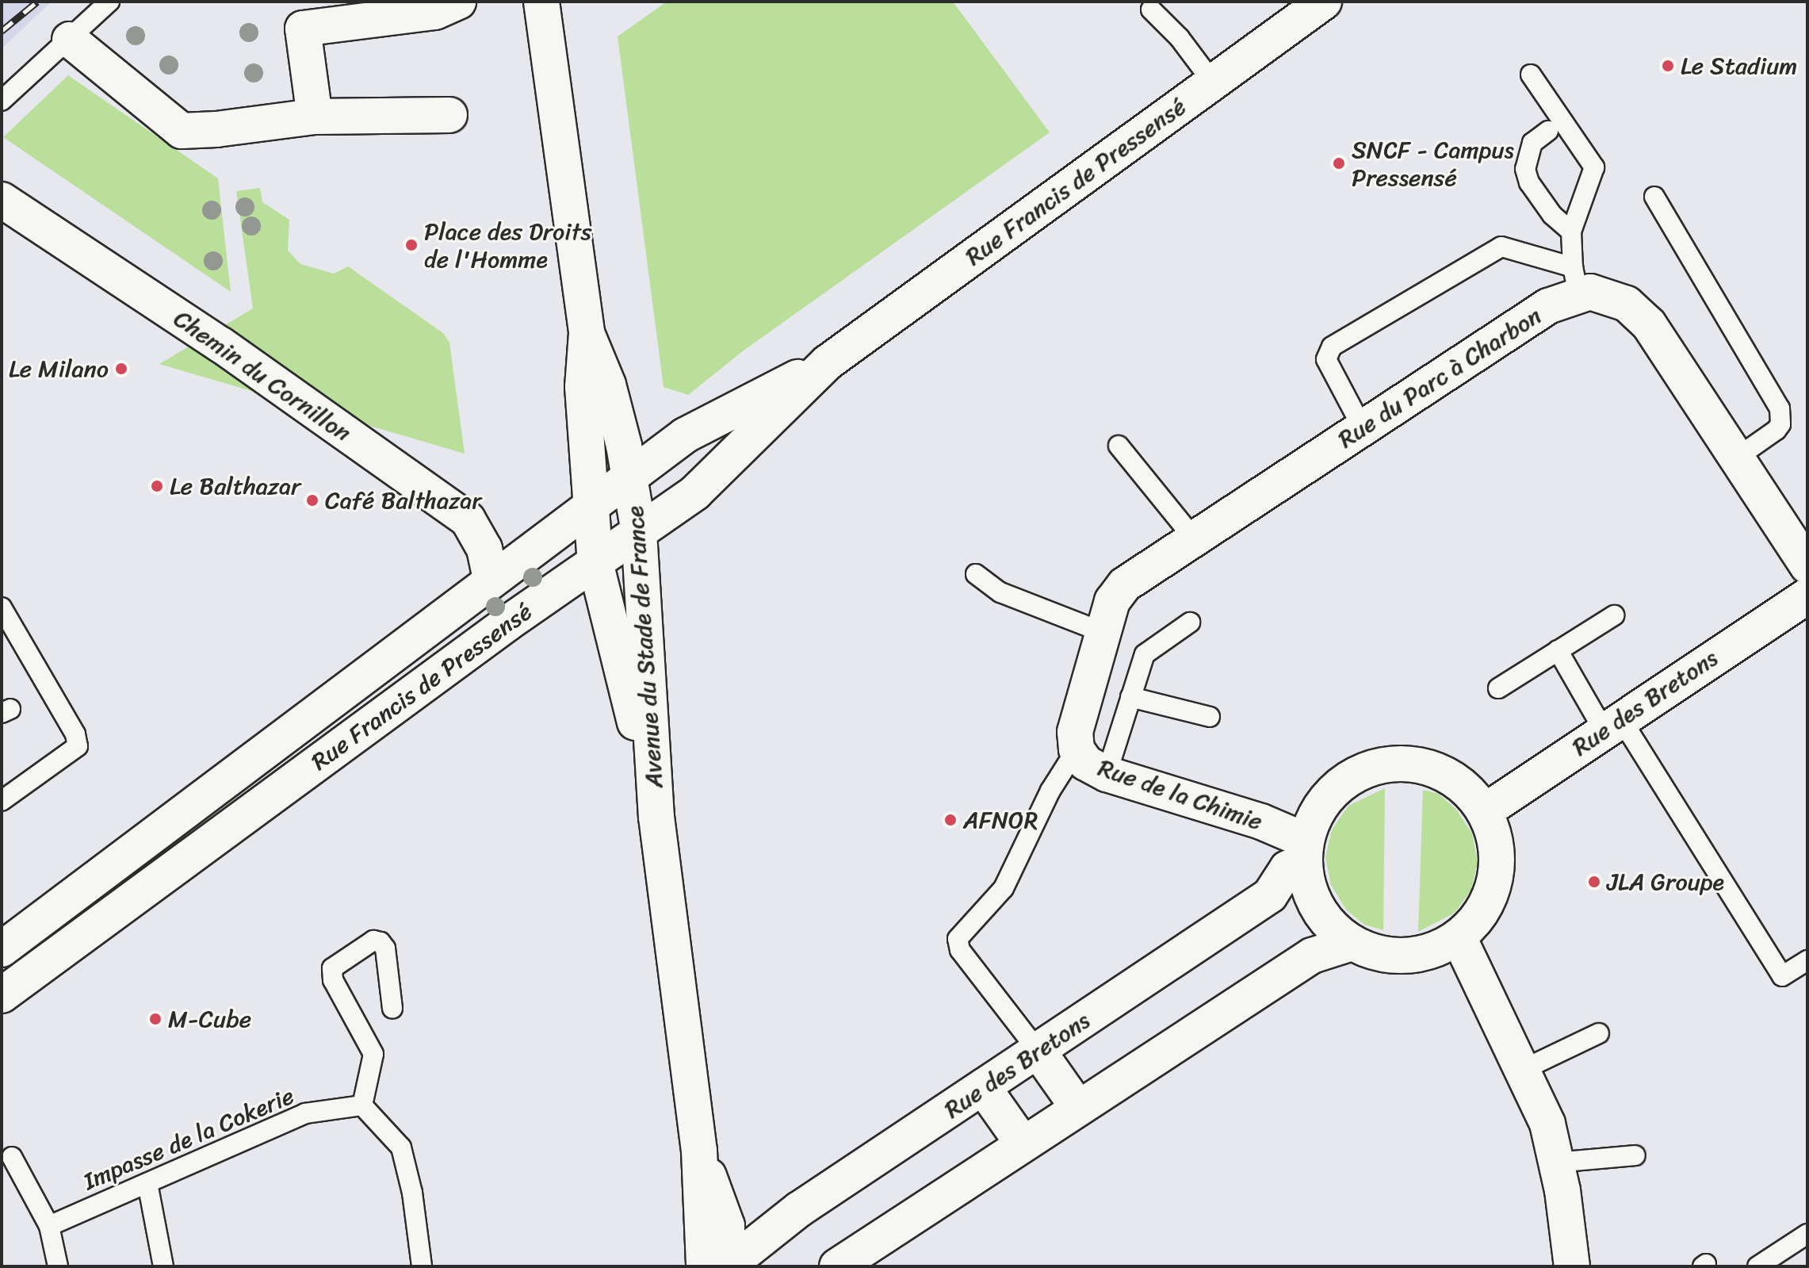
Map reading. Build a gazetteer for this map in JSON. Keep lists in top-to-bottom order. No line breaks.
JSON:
{"streets":{"street":["Rue Francis de Pressensé","Chemin du Cornillon","Rue du Parc à Charbon","Avenue du Stade de France","Rue des Bretons","Rue de la Chimie"],"lane":["Impasse de la Cokerie"]},"crossings":[["Rue Francis de Pressensé","Chemin du Cornillon"],["Rue Francis de Pressensé","Avenue du Stade de France"],["Rue du Parc à Charbon","Rue de la Chimie"],["Avenue du Stade de France","Rue des Bretons"],["Rue des Bretons","Rue de la Chimie"]],"places":["Le Stadium","SNCF - Campus Pressensé","Place des Droits de l'Homme","Le Milano","Le Balthazar","Café Balthazar","AFNOR","JLA Groupe","M-Cube"]}
